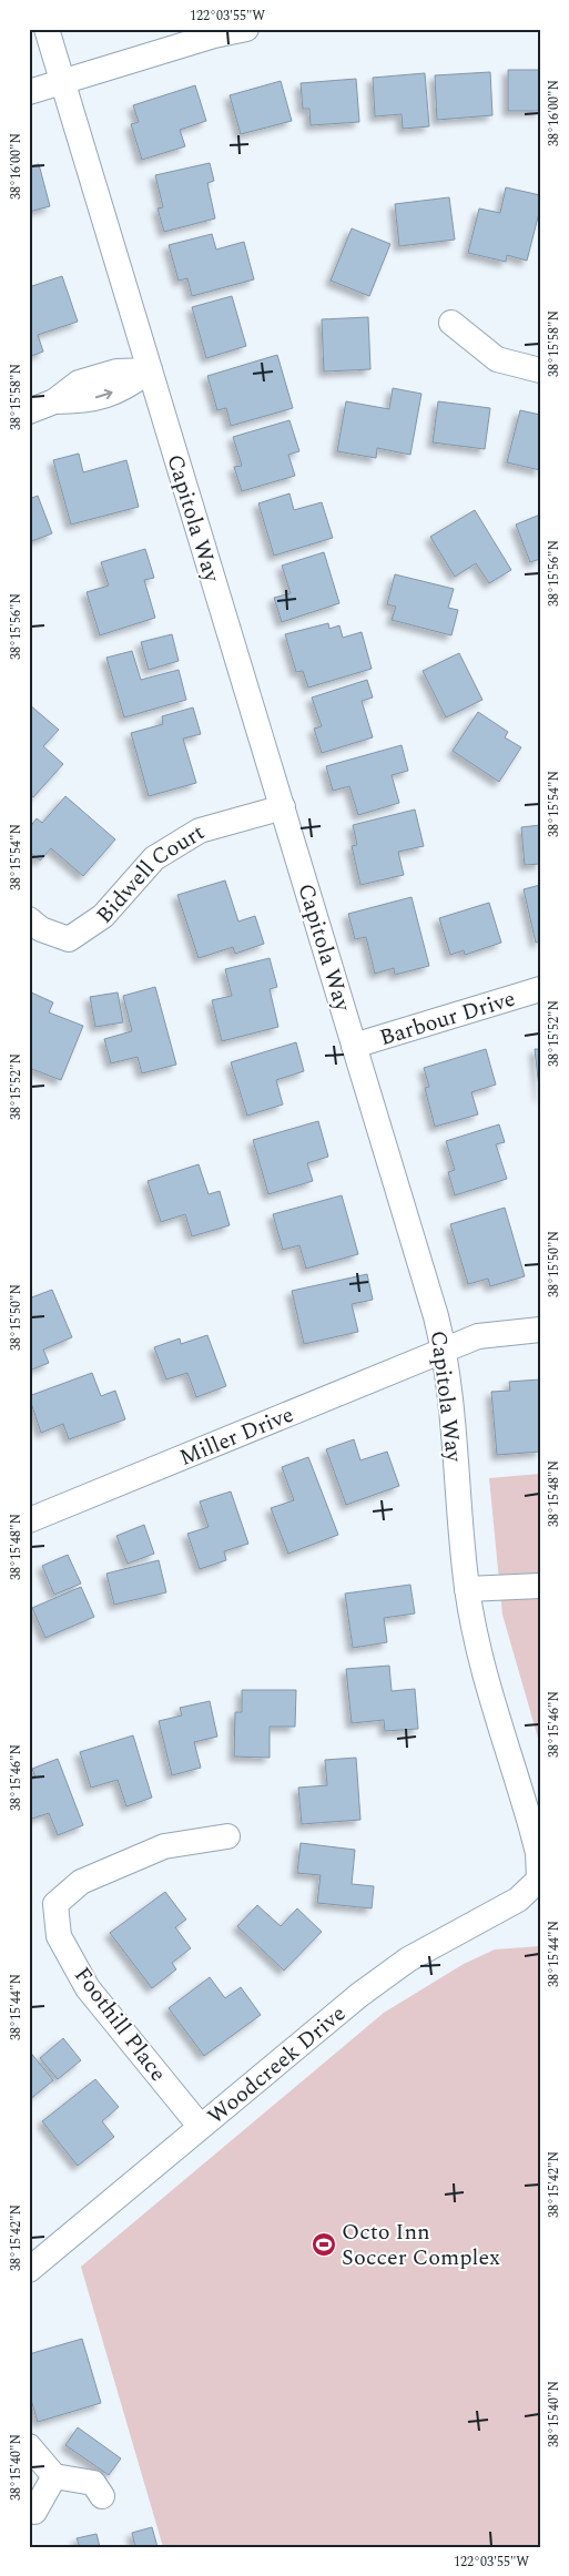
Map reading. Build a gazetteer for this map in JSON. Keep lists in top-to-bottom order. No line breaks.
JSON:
{"streets":{"street":["Capitola Way","Bidwell Court","Barbour Drive","Miller Drive","Foothill Place","Woodcreek Drive"]},"crossings":[["Capitola Way","Bidwell Court"],["Capitola Way","Barbour Drive"],["Capitola Way","Miller Drive"],["Capitola Way","Woodcreek Drive"],["Foothill Place","Woodcreek Drive"]],"places":{"sports":["Octo Inn Soccer Complex"]},"coordinates":["122°03'55\"W","38°16'00\"N","38°15'58\"N","38°15'56\"N","38°15'54\"N","38°15'52\"N","38°15'50\"N","38°15'48\"N","38°15'46\"N","38°15'44\"N","38°15'42\"N","38°15'40\"N"]}
